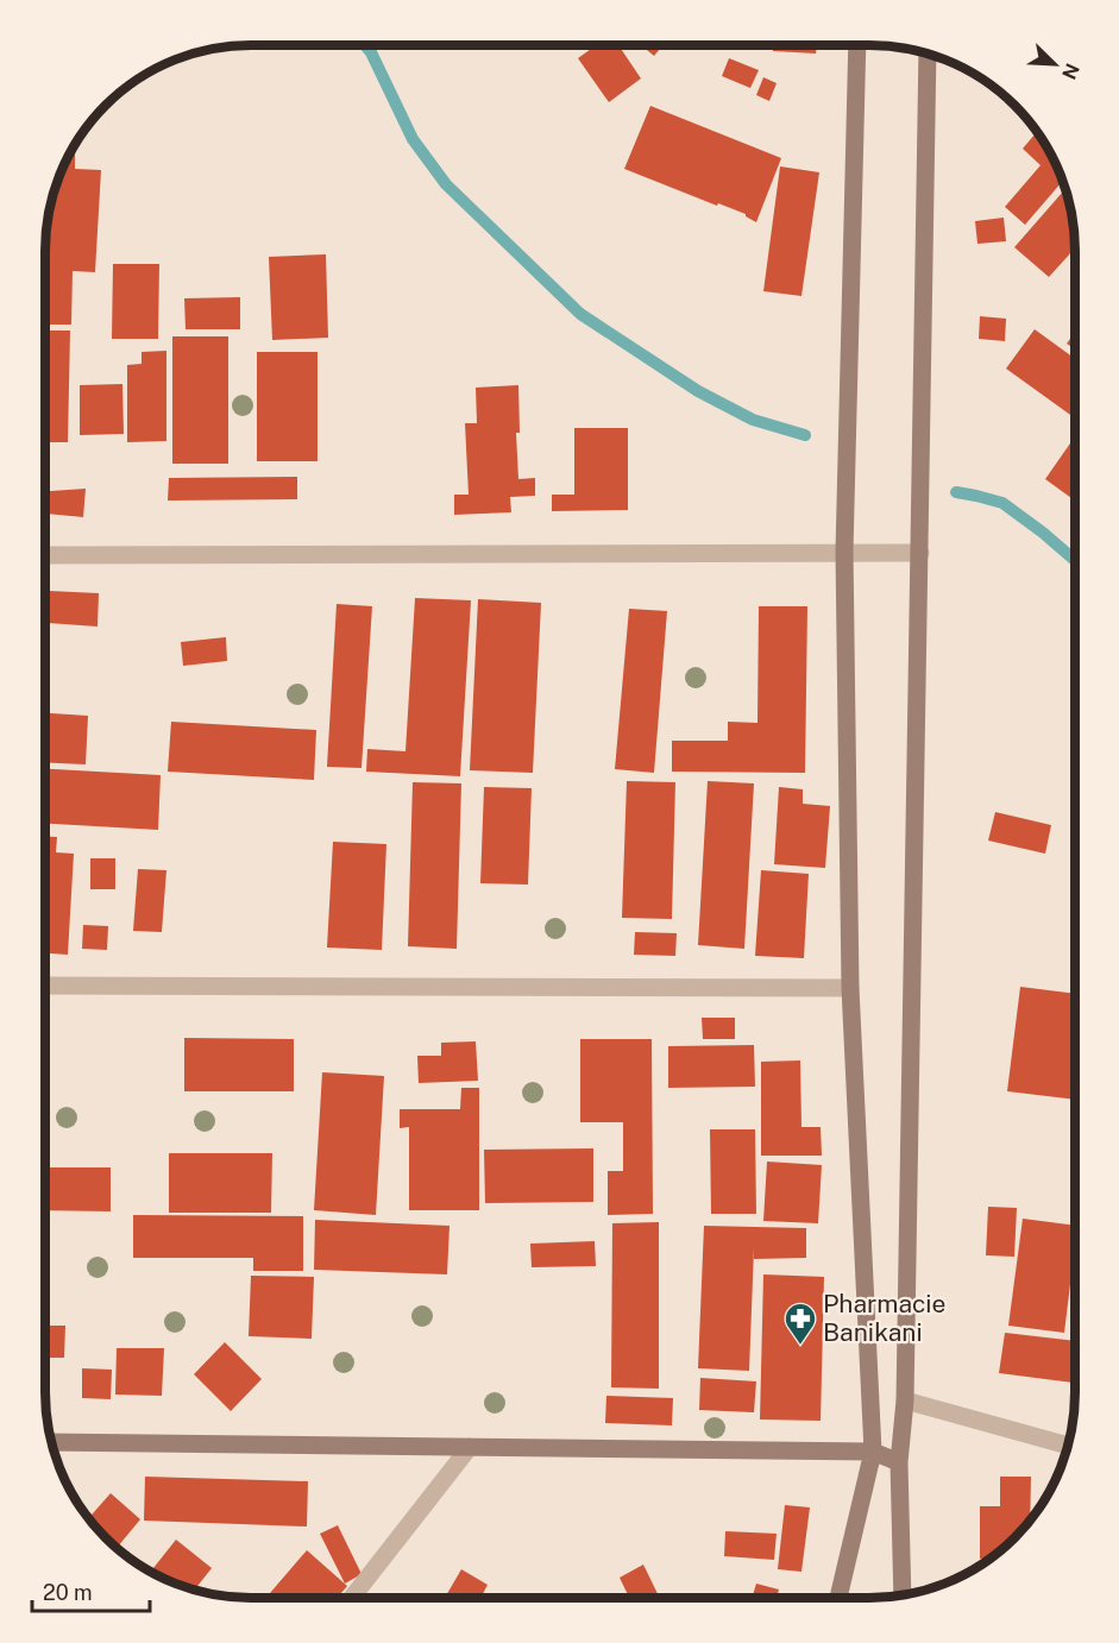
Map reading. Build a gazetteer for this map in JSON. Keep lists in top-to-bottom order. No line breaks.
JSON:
{"places":{"pharmacy":["Pharmacie Banikani"]},"scale_bar":"20 m","north":"bottom right"}
